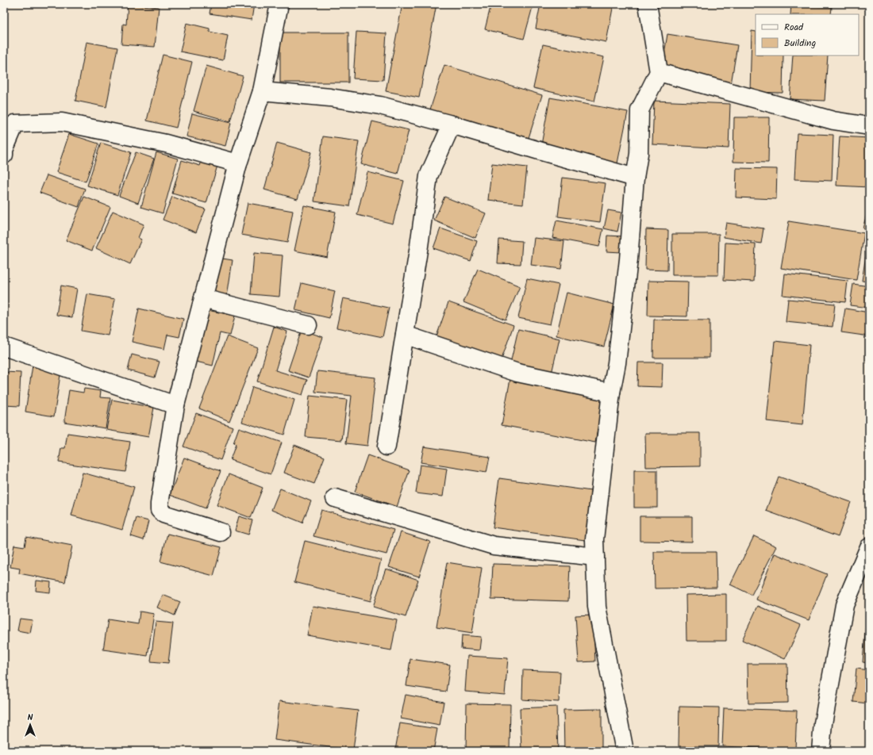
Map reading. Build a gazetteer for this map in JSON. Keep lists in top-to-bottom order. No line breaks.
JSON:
{"legend":["Road","Building"],"north":"top"}
